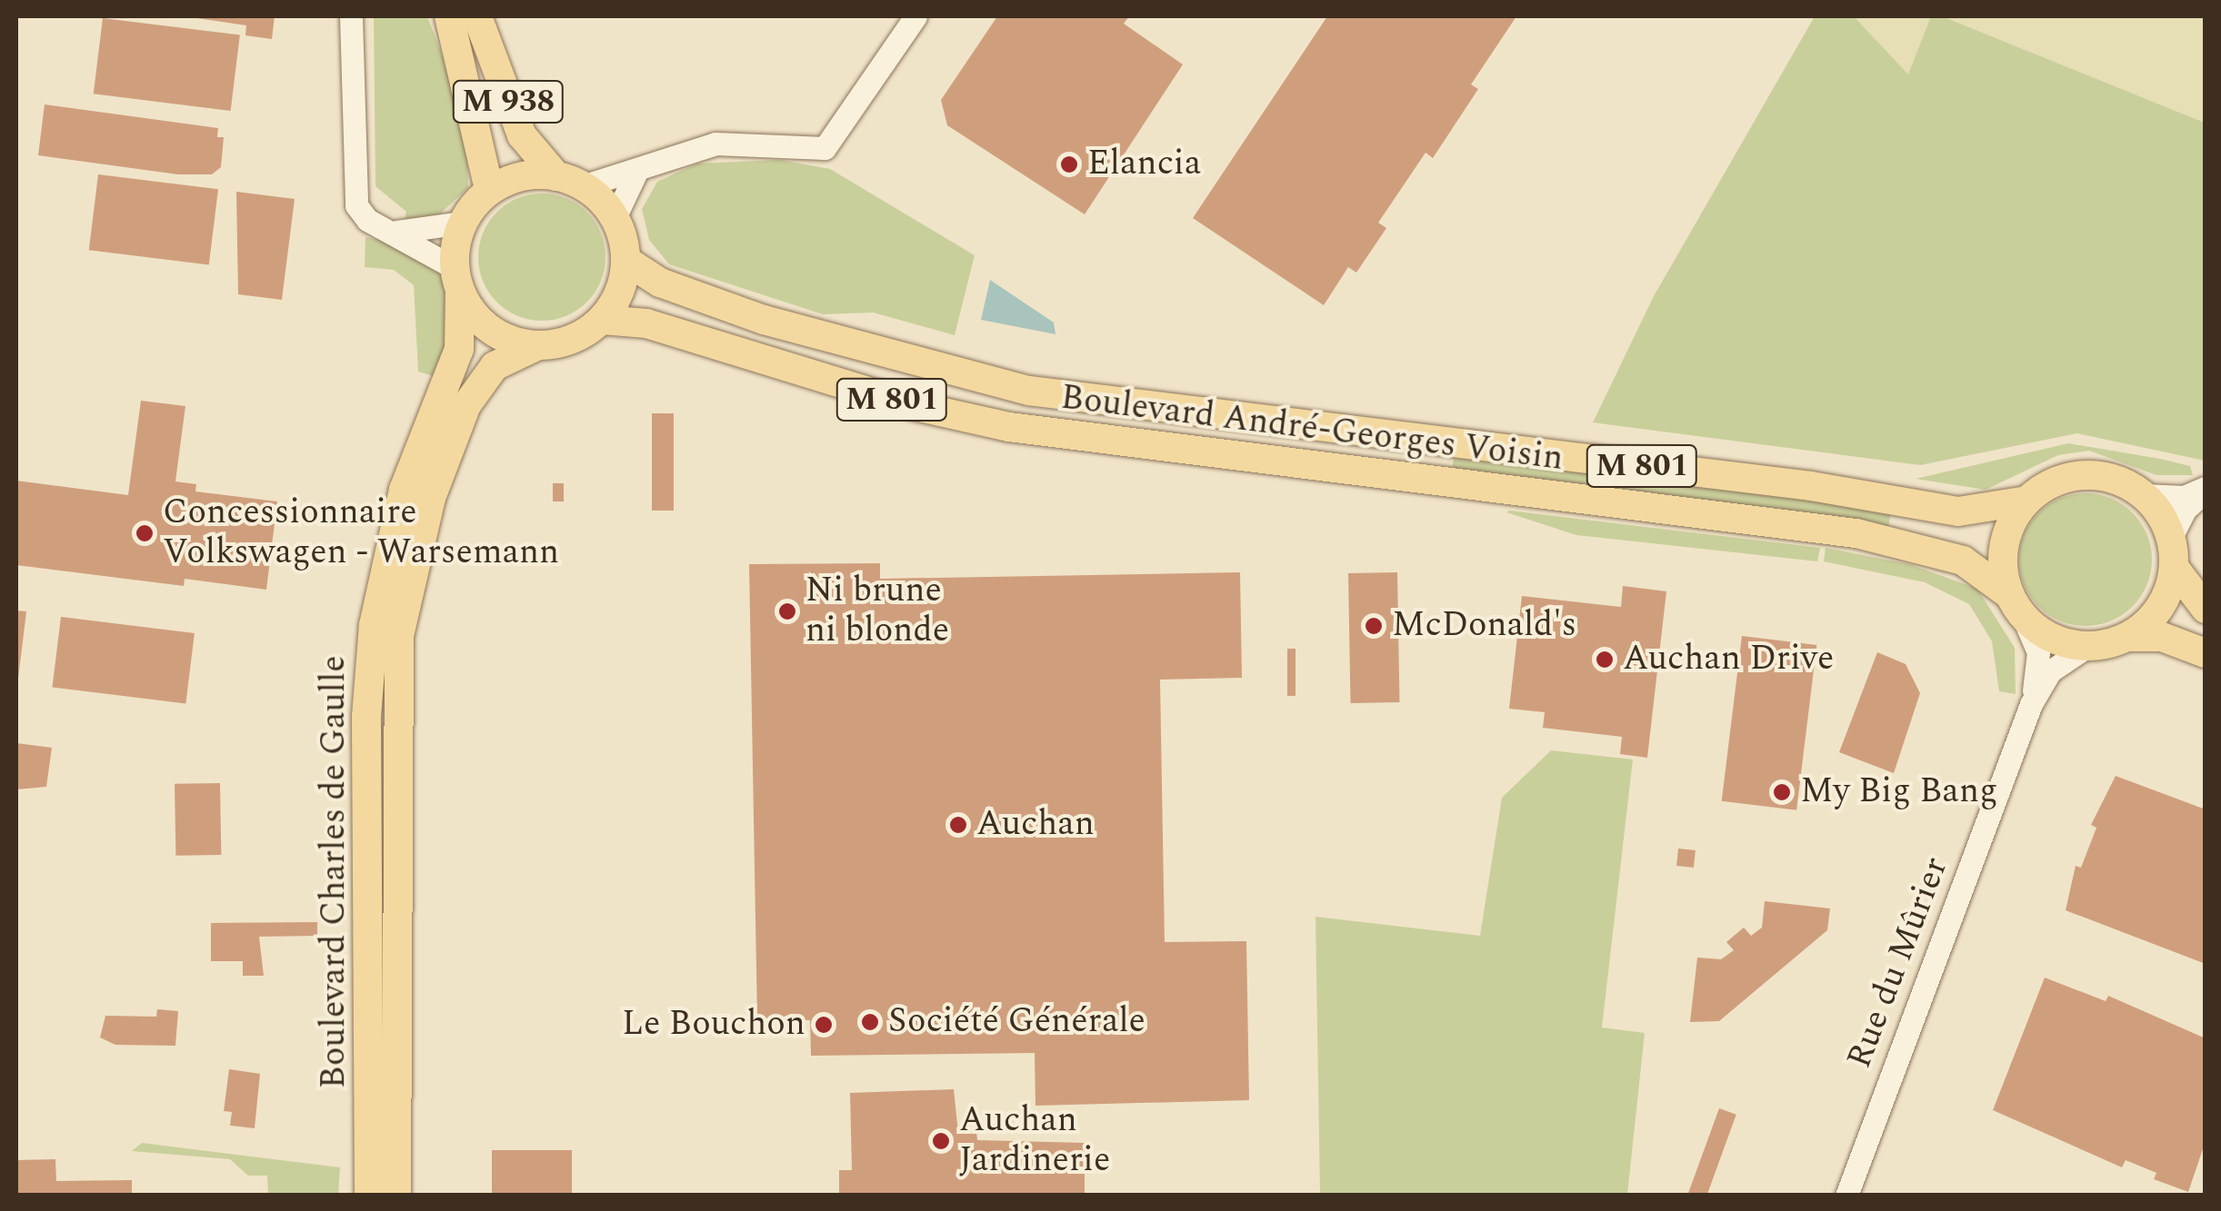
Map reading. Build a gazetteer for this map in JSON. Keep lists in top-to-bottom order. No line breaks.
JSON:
{"streets":{"main road":["M 938","M 801","Boulevard André-Georges Voisin","Boulevard Charles de Gaulle"],"street":["Rue du Mûrier"]},"crossings":[["M 938","Boulevard André-Georges Voisin"],["M 938","Boulevard Charles de Gaulle"],["M 801","Boulevard André-Georges Voisin"],["M 801","Rue du Mûrier"],["Boulevard André-Georges Voisin","Boulevard Charles de Gaulle"],["Boulevard André-Georges Voisin","Rue du Mûrier"]],"places":["Elancia","Concessionnaire Volkswagen - Warsemann","Ni brune ni blonde","McDonald's","Auchan Drive","My Big Bang","Auchan","Société Générale","Le Bouchon","Auchan Jardinerie"]}
